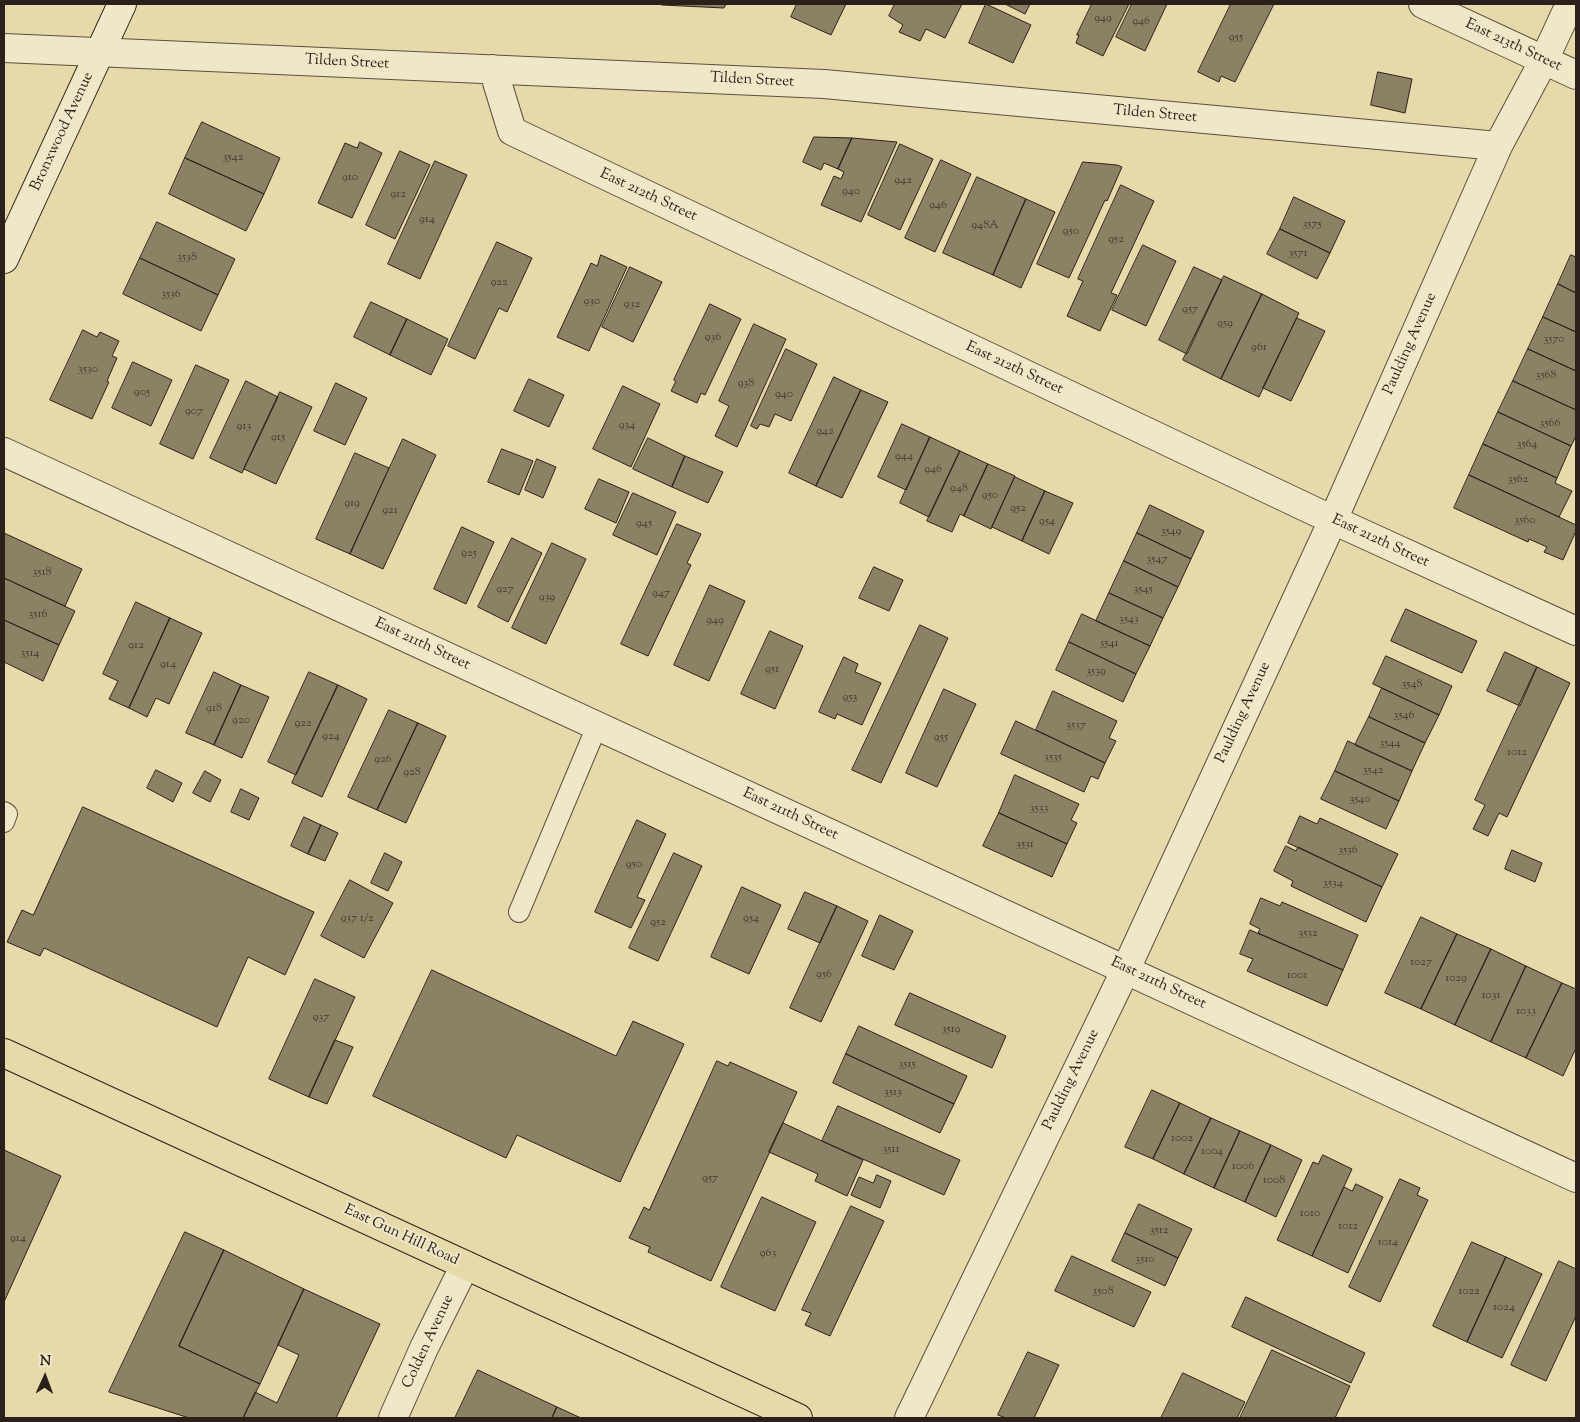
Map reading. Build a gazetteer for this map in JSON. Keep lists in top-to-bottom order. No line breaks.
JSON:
{"streets":{"main road":["East Gun Hill Road"],"street":["East 213th Street","Tilden Street","Bronxwood Avenue","East 212th Street","Paulding Avenue","East 211th Street","Colden Avenue"]},"crossings":[["East 213th Street","Paulding Avenue"],["Tilden Street","Bronxwood Avenue"],["Tilden Street","East 212th Street"],["Tilden Street","Paulding Avenue"],["East 212th Street","Paulding Avenue"],["Paulding Avenue","East 211th Street"],["East Gun Hill Road","Colden Avenue"]],"house_numbers":["949","946","955","3542","910","942","940","912","946","914","3575","948A","950","952","3571","3538","922","3536","930","932","957","959","936","3570","961","3530","3568","938","905","940","907","3566","934","913","942","915","3564","944","946","3562","948","950","919","952","921","3560","954","945","3549","925","3547","3518","927","3545","947","939","3516","3543","949","3541","912","3514","914","951","3539","3548","953","918","3546","920","922","3537","924","955","3544","1012","3535","926","3542","928","3540","3533","3531","3536","950","3534","937 1/2","954","952","3532","1027","956","1001","1029","1031","1033","937","3519","3515","3513","1002","3511","1004","1006","957","1008","1010","1012","3512","914","1014","963","3510","3508","1022","1024"],"north":"top"}
